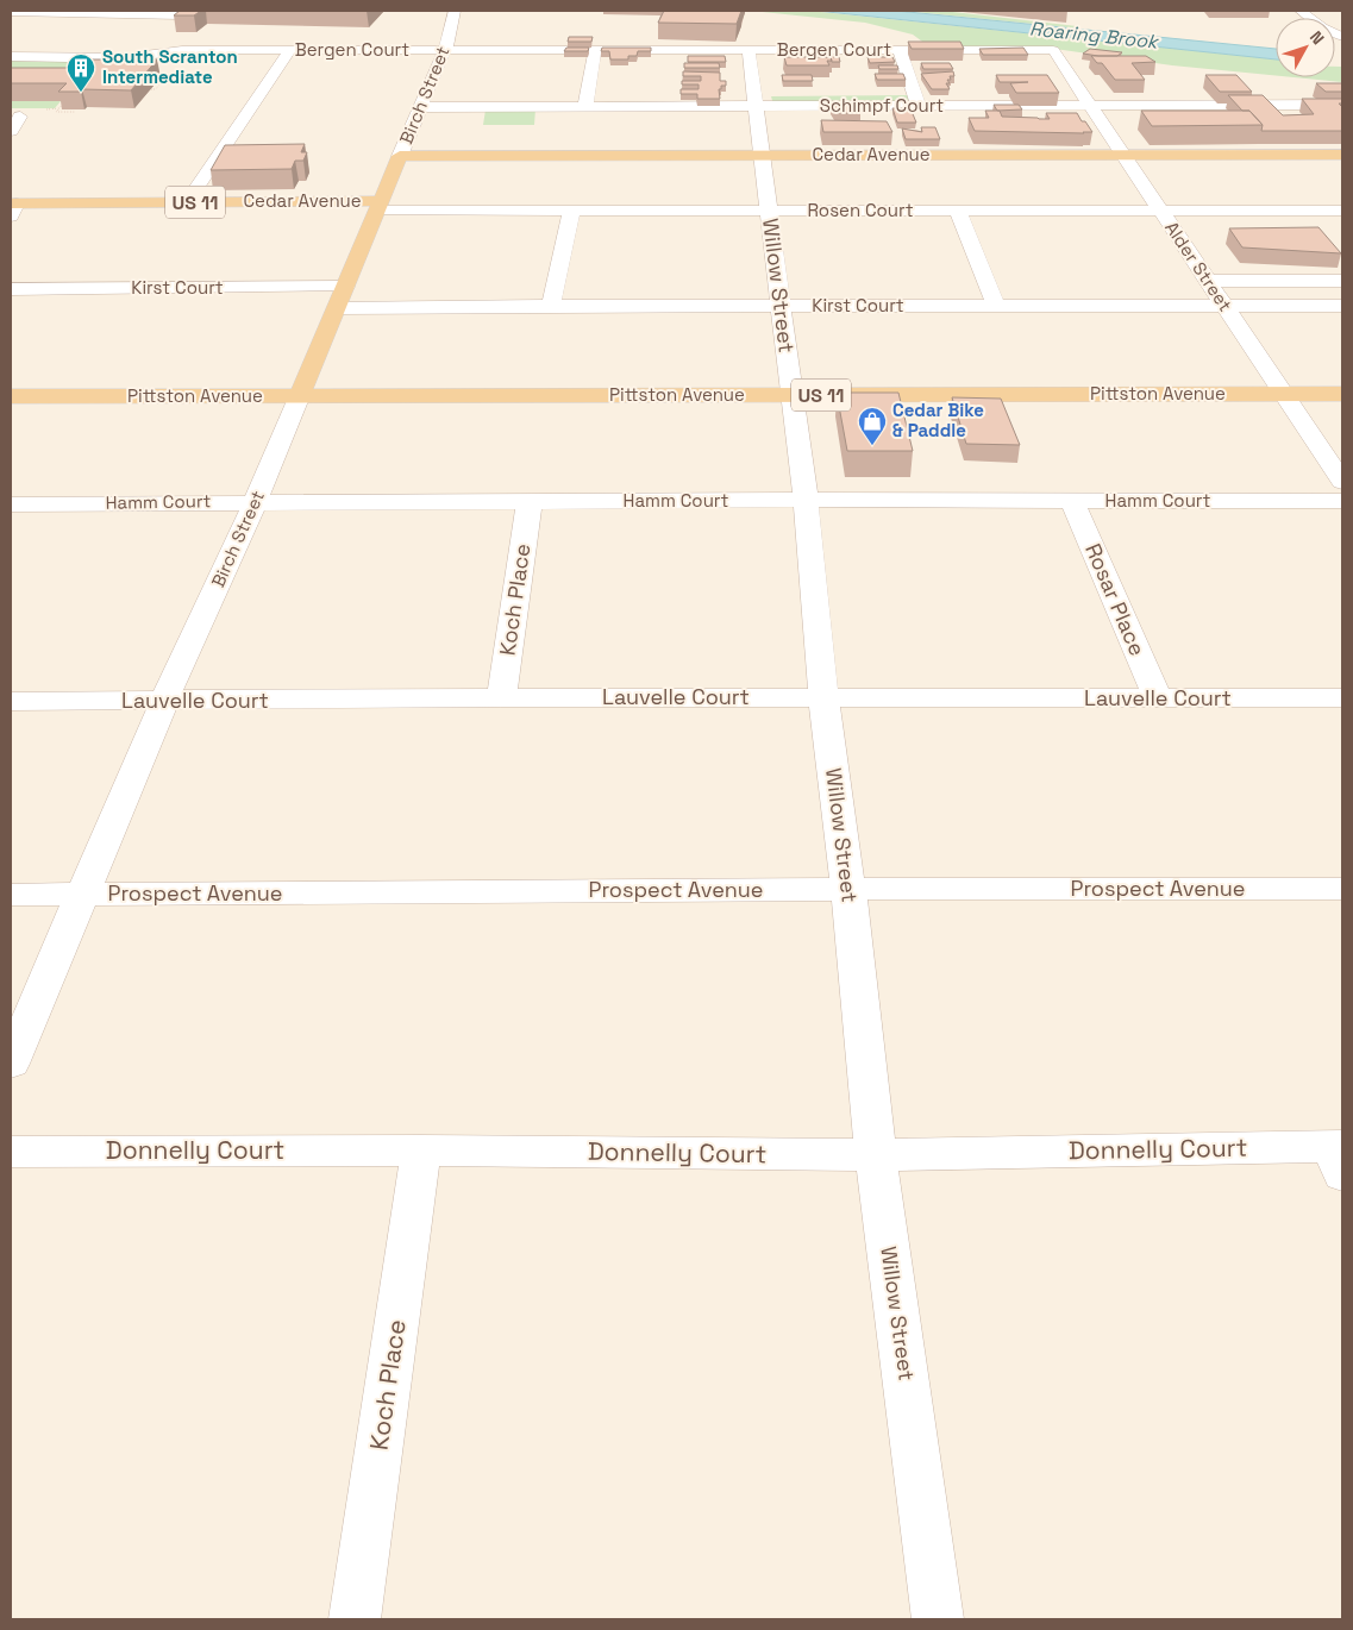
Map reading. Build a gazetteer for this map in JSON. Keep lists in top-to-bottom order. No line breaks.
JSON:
{"streets":{"main road":["Birch Street","Cedar Avenue","US 11","Pittston Avenue"],"street":["Bergen Court","Schimpf Court","Rosen Court","Alder Street","Willow Street","Kirst Court","Hamm Court","Koch Place","Rosar Place","Lauvelle Court","Prospect Avenue","Donnelly Court"]},"crossings":[["Bergen Court","Birch Street"],["Bergen Court","Alder Street"],["Bergen Court","Willow Street"],["Birch Street","Schimpf Court"],["Birch Street","Cedar Avenue"],["Birch Street","Rosen Court"],["Birch Street","Kirst Court"],["Birch Street","Pittston Avenue"],["Birch Street","Hamm Court"],["Birch Street","Lauvelle Court"],["Birch Street","Prospect Avenue"],["Schimpf Court","Alder Street"],["Schimpf Court","Willow Street"],["Cedar Avenue","Rosen Court"],["Cedar Avenue","Alder Street"],["Cedar Avenue","Willow Street"],["Rosen Court","Alder Street"],["Rosen Court","Willow Street"],["Alder Street","Kirst Court"],["Alder Street","Pittston Avenue"],["Willow Street","Kirst Court"],["Willow Street","Pittston Avenue"],["Willow Street","Hamm Court"],["Willow Street","Lauvelle Court"],["Willow Street","Prospect Avenue"],["Willow Street","Donnelly Court"],["Hamm Court","Koch Place"],["Hamm Court","Rosar Place"],["Koch Place","Lauvelle Court"],["Koch Place","Donnelly Court"],["Rosar Place","Lauvelle Court"]],"water":["Roaring Brook"],"places":{"building":["South Scranton Intermediate"],"shop":["Cedar Bike & Paddle"]},"north":"top right"}
